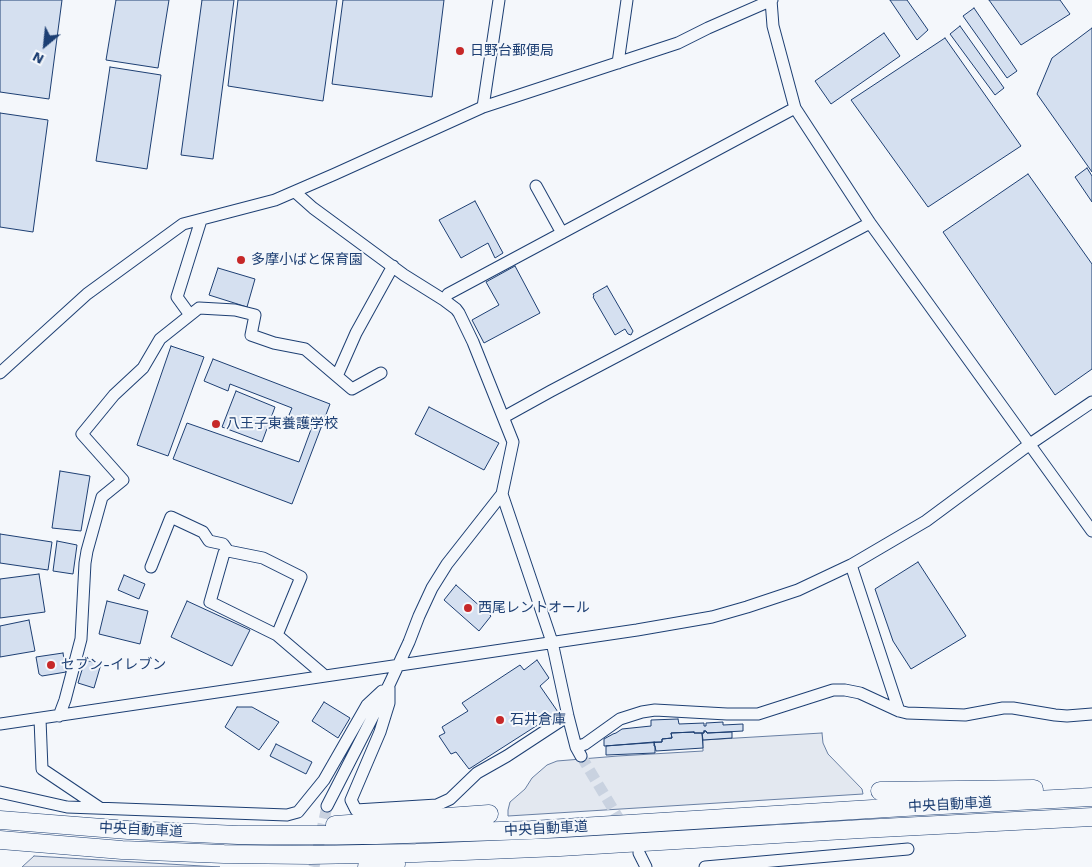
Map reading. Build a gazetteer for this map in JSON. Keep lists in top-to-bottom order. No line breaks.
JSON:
{"streets":{"highway":["中央自動車道"]},"places":["日野台郵便局","多摩小ばと保育園","八王子東養護学校","西尾レントオール","セブン-イレブン","石井倉庫"],"north":"bottom left"}
